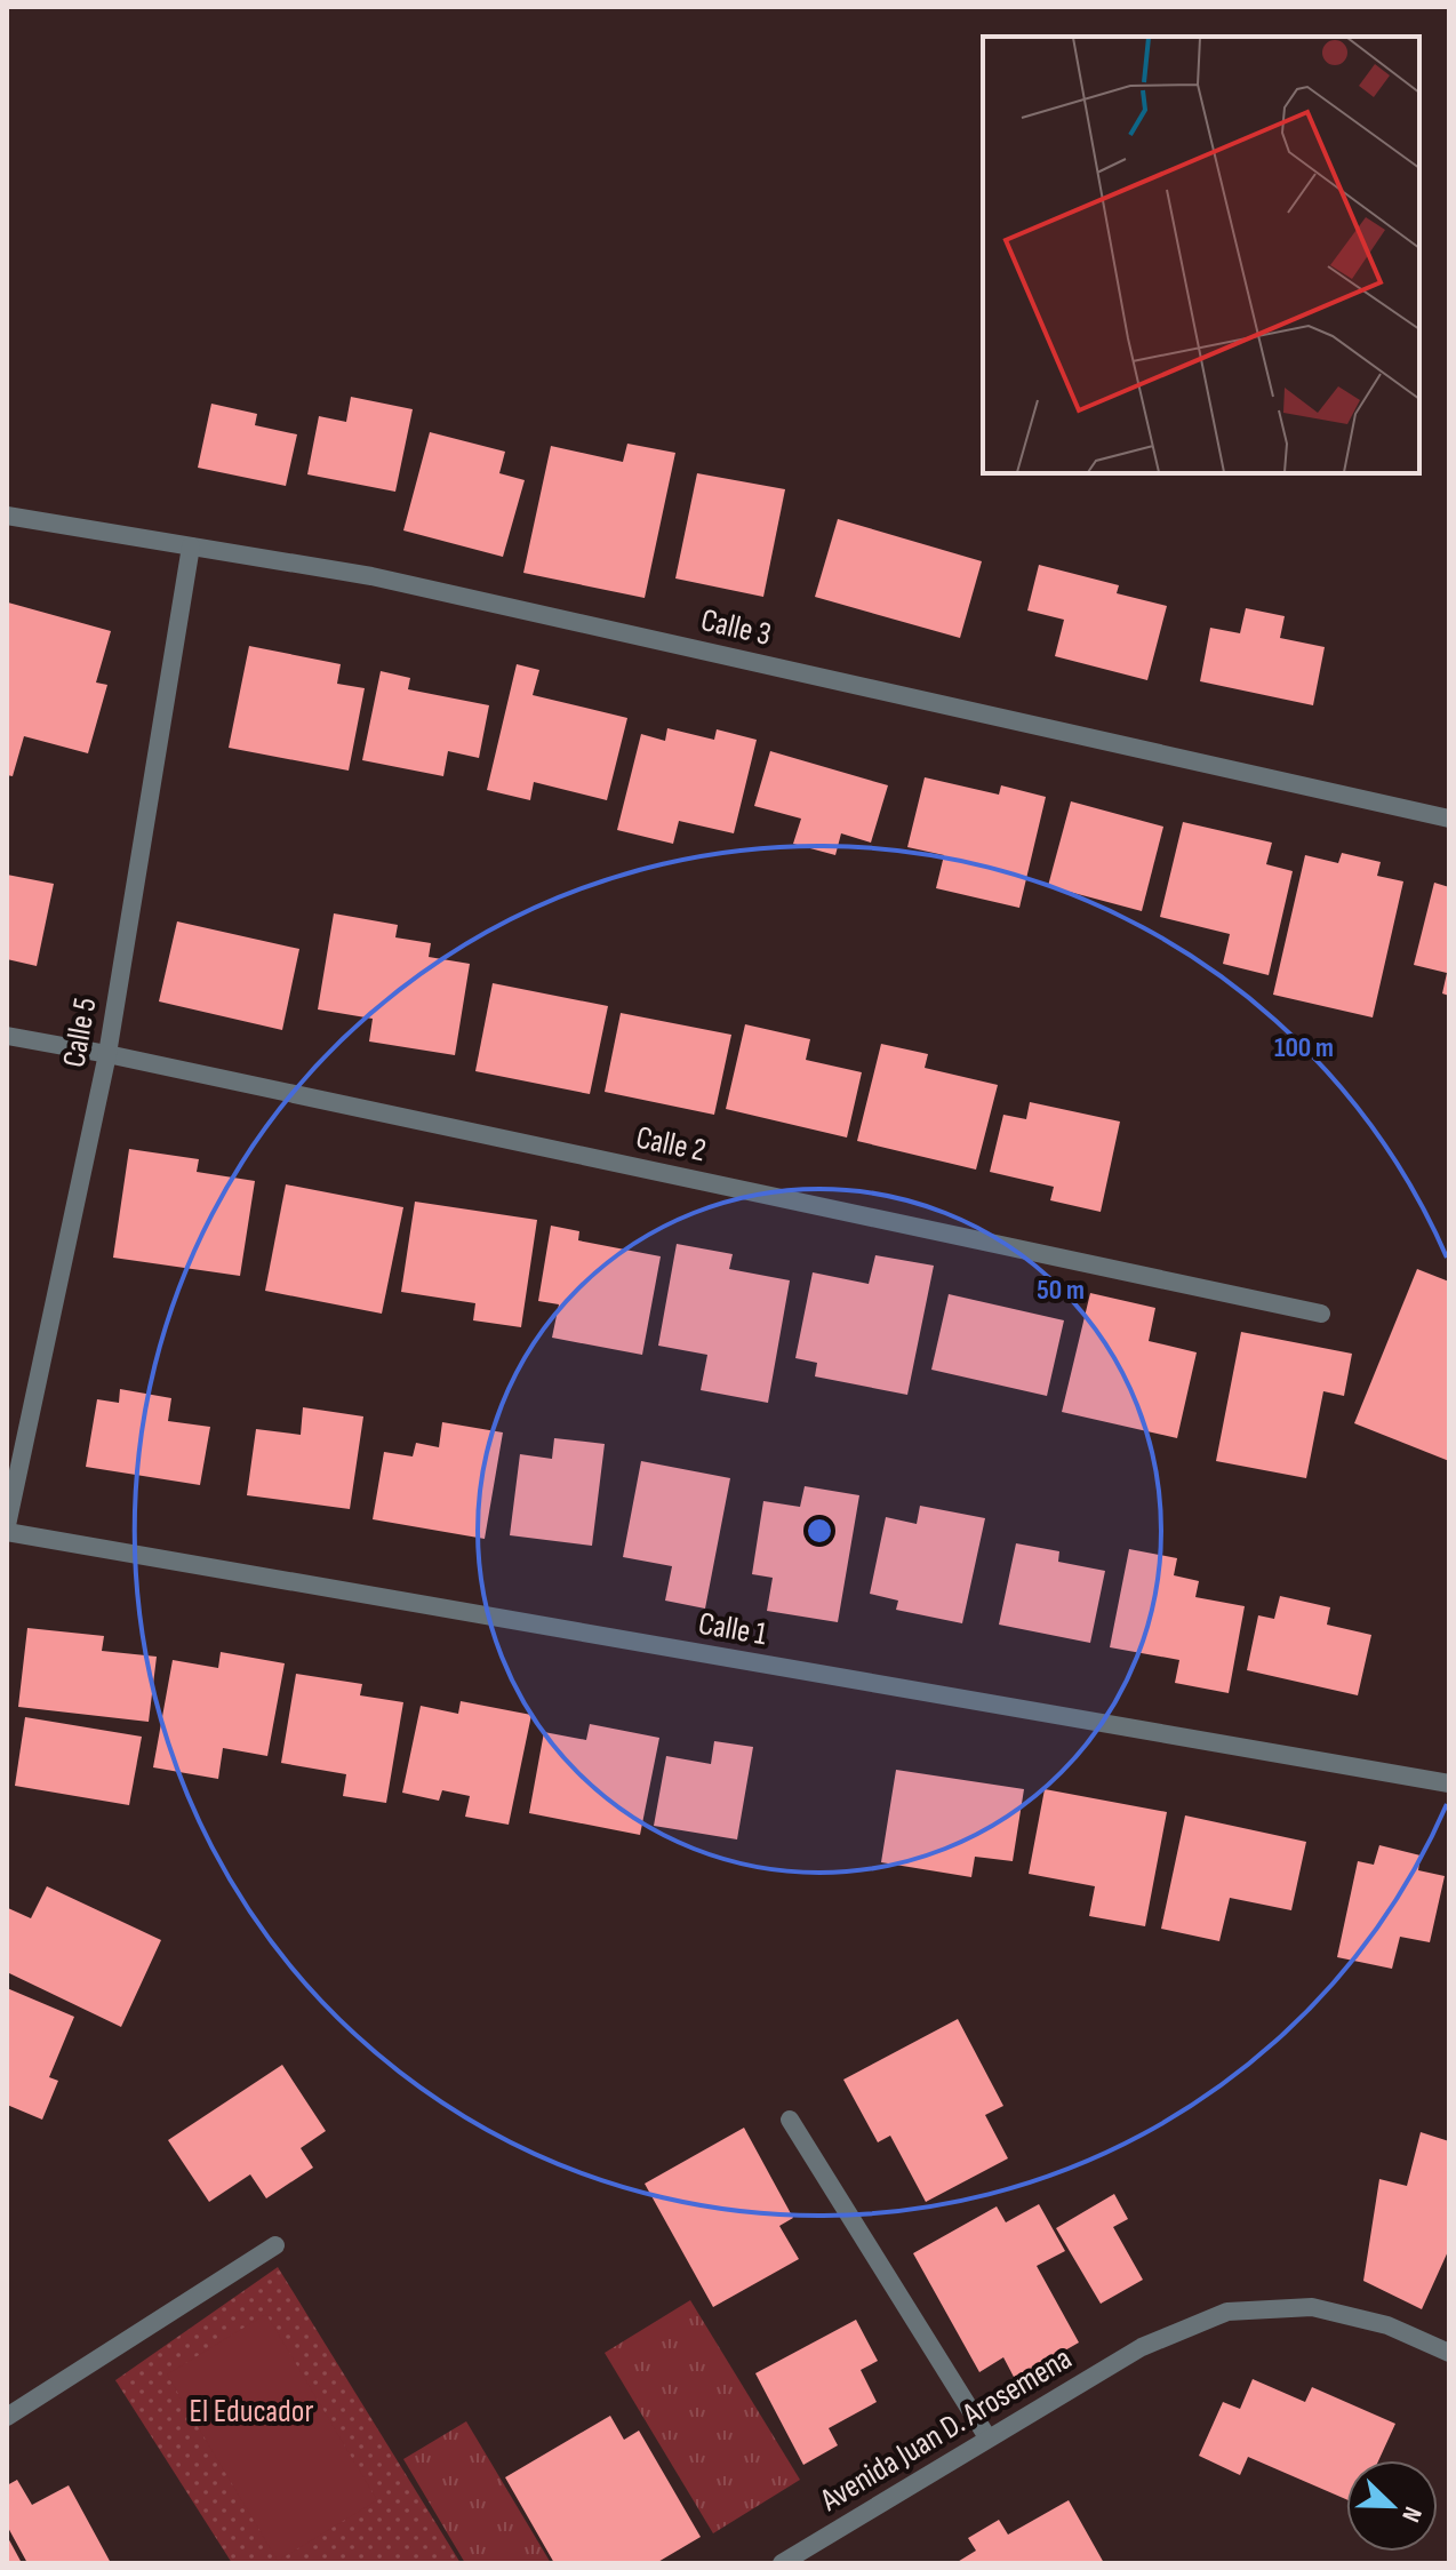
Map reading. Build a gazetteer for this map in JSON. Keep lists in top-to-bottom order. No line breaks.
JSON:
{"streets":{"street":["Calle 3","Calle 5","Calle 2","Calle 1","Avenida Juan D. Arosemena"]},"crossings":[["Calle 3","Calle 5"],["Calle 5","Calle 2"]],"parks":["El Educador"],"north":"bottom right","rings":["100 m","50 m"]}
